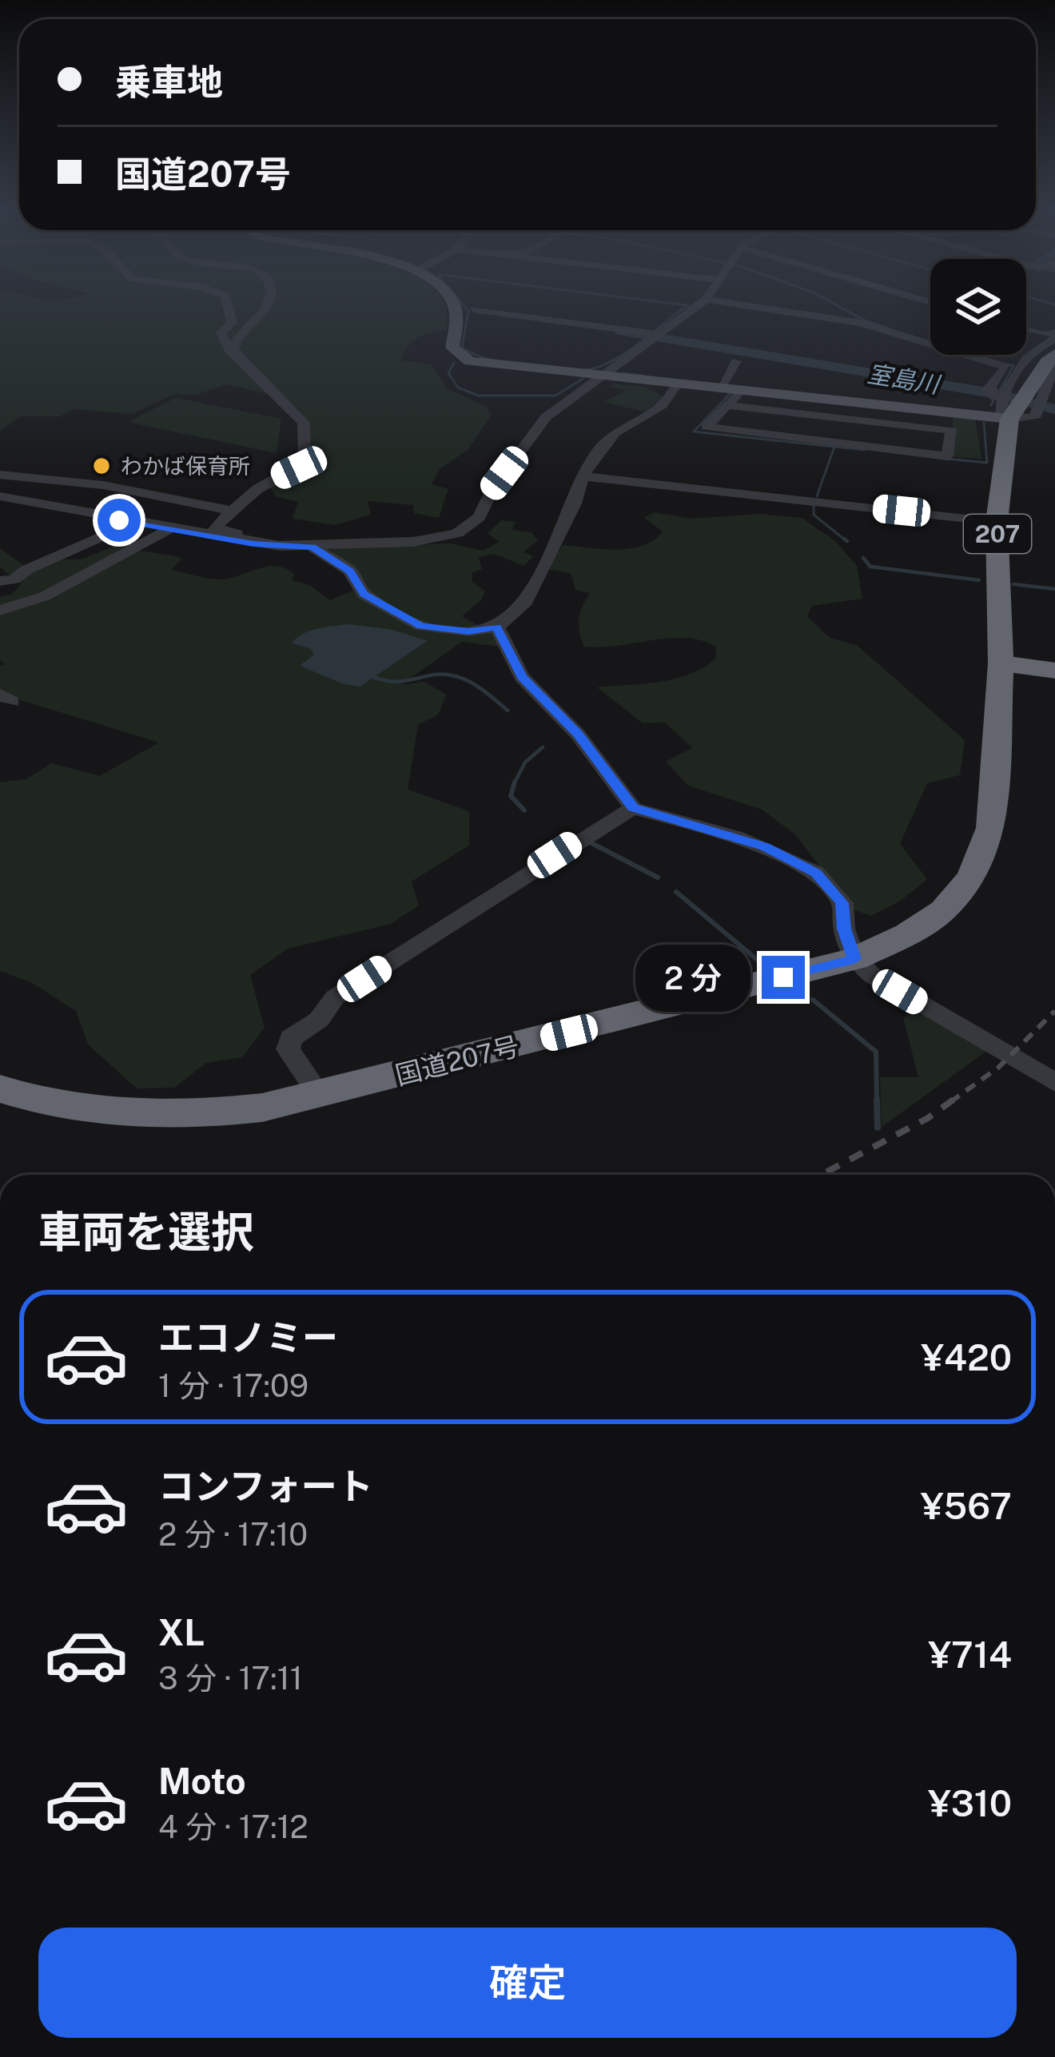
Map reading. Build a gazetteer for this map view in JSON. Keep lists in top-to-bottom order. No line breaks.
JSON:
{"streets":{"highway":["207","国道207号"]},"water":["室島川"],"places":["わかば保育所"],"page":{"banner":["乗車地","国道207号"],"bubble":"2 分","heading":"車両を選択","list":[{"name":"エコノミー","note":"1 分 · 17:09","value":"¥420"},{"name":"コンフォート","note":"2 分 · 17:10","value":"¥567"},{"name":"XL","note":"3 分 · 17:11","value":"¥714"},{"name":"Moto","note":"4 分 · 17:12","value":"¥310"}],"buttons":"確定"}}
